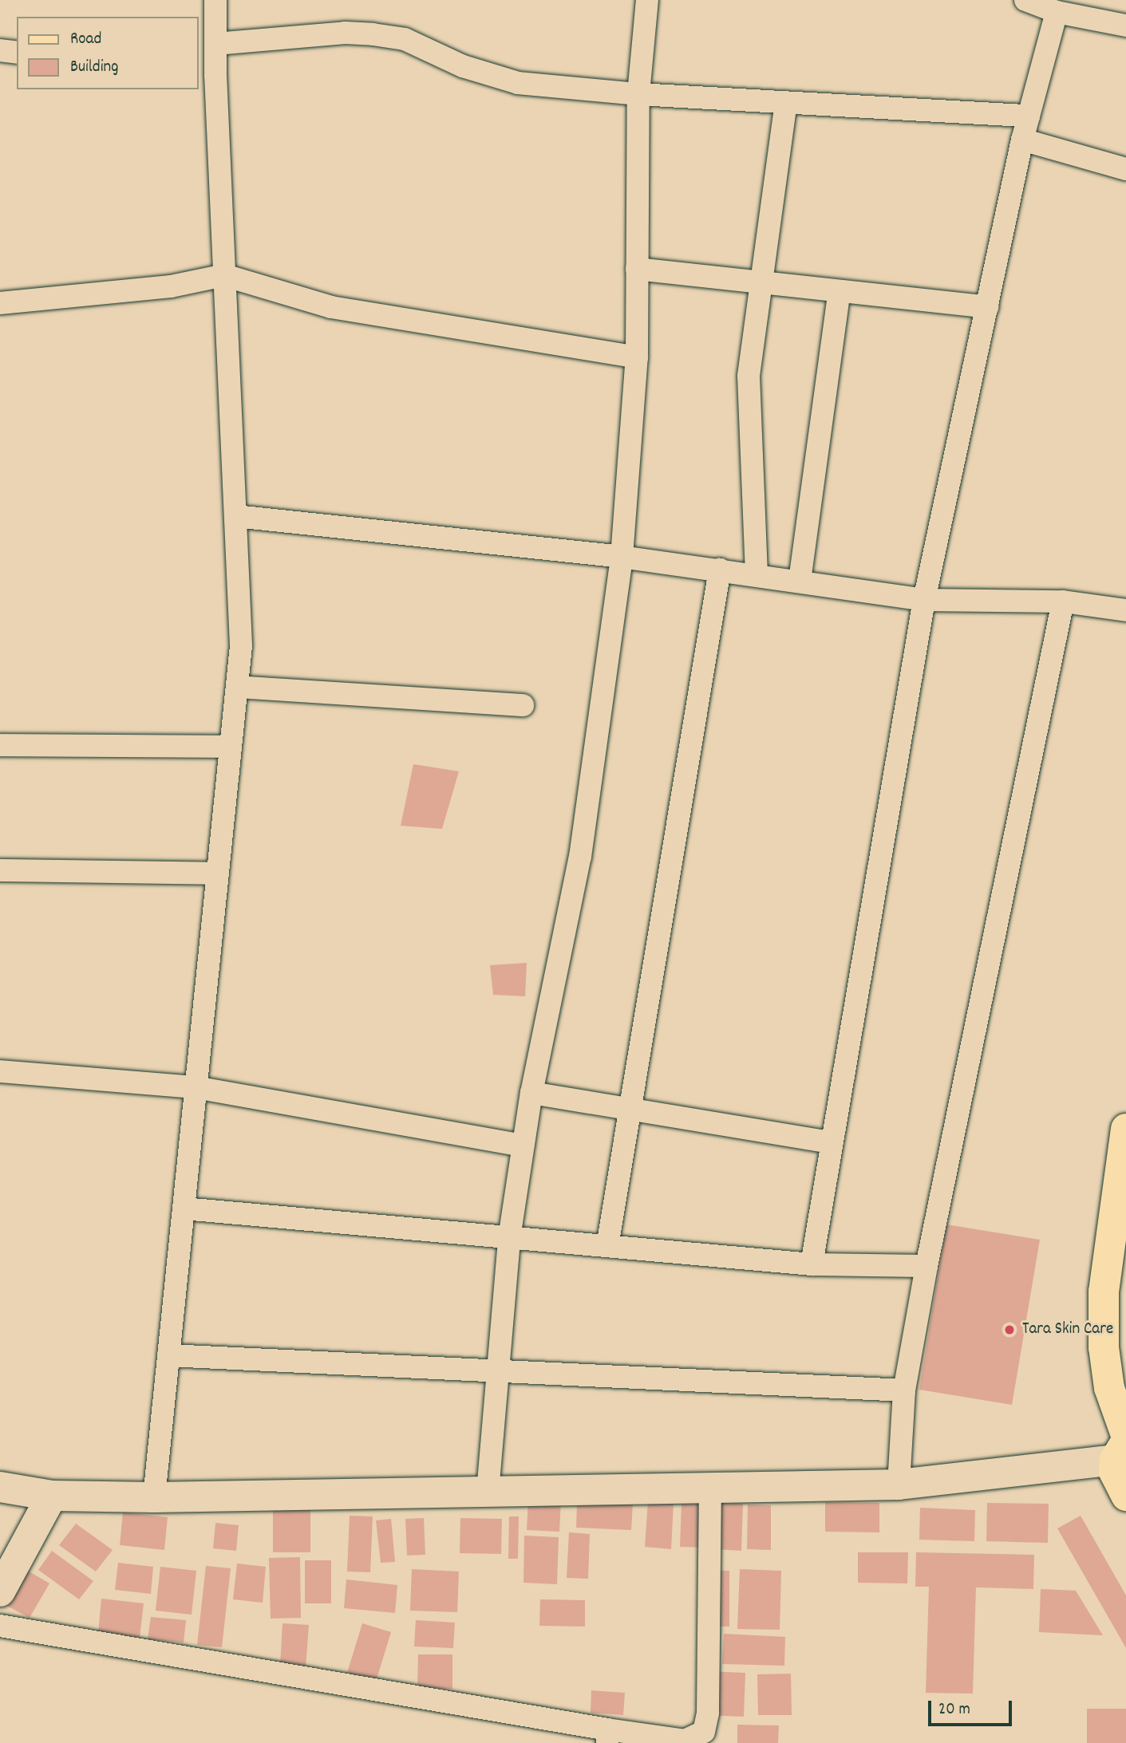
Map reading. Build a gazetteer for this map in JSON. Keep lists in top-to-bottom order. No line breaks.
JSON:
{"places":["Tara Skin Care"],"legend":["Road","Building"],"scale_bar":"20 m"}
